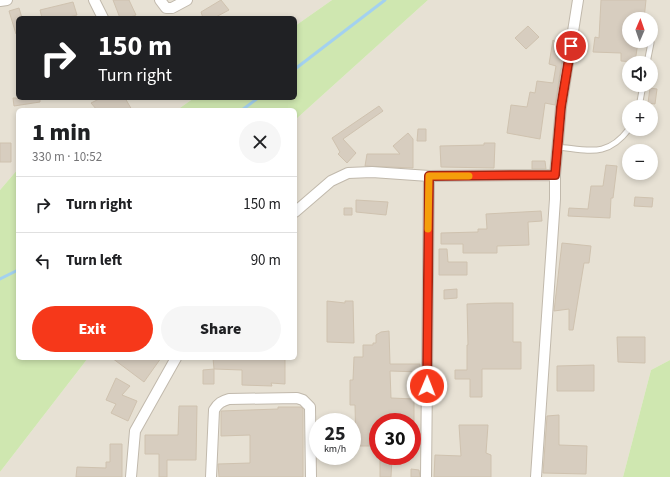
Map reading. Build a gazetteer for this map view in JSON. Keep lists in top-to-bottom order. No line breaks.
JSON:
{"north":"top","page":{"map_buttons":["+","−"],"turn":["150 m","Turn right"],"heading":["1 min","330 m · 10:52"],"list":[{"name":"Turn right","value":"150 m"},{"name":"Turn left","value":"90 m"}],"buttons":["Exit","Share"],"speed":"25 km/h","limit":"30"}}
